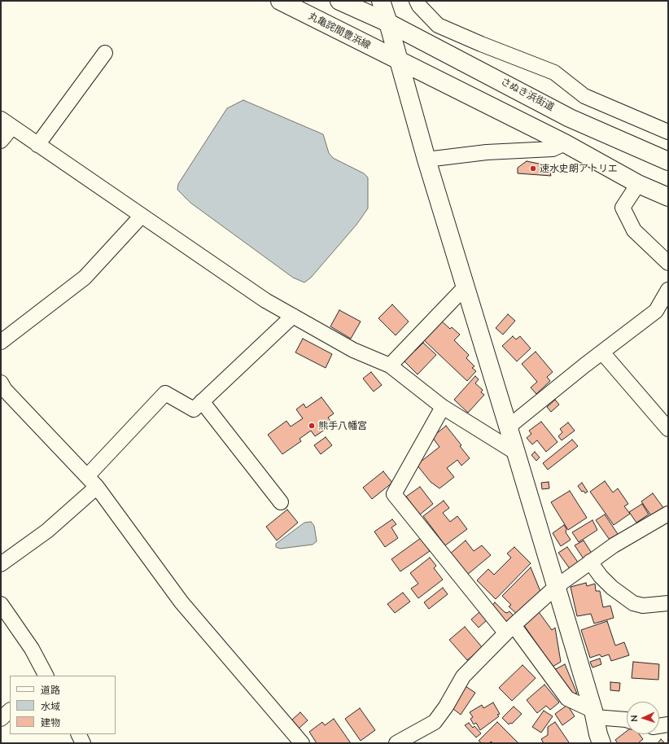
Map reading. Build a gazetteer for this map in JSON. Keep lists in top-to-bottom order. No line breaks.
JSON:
{"streets":{"main road":["丸亀詫間豊浜線","さぬき浜街道"]},"places":["速水史朗アトリエ","熊手八幡宮"],"legend":["道路","水域","建物"],"north":"left"}
